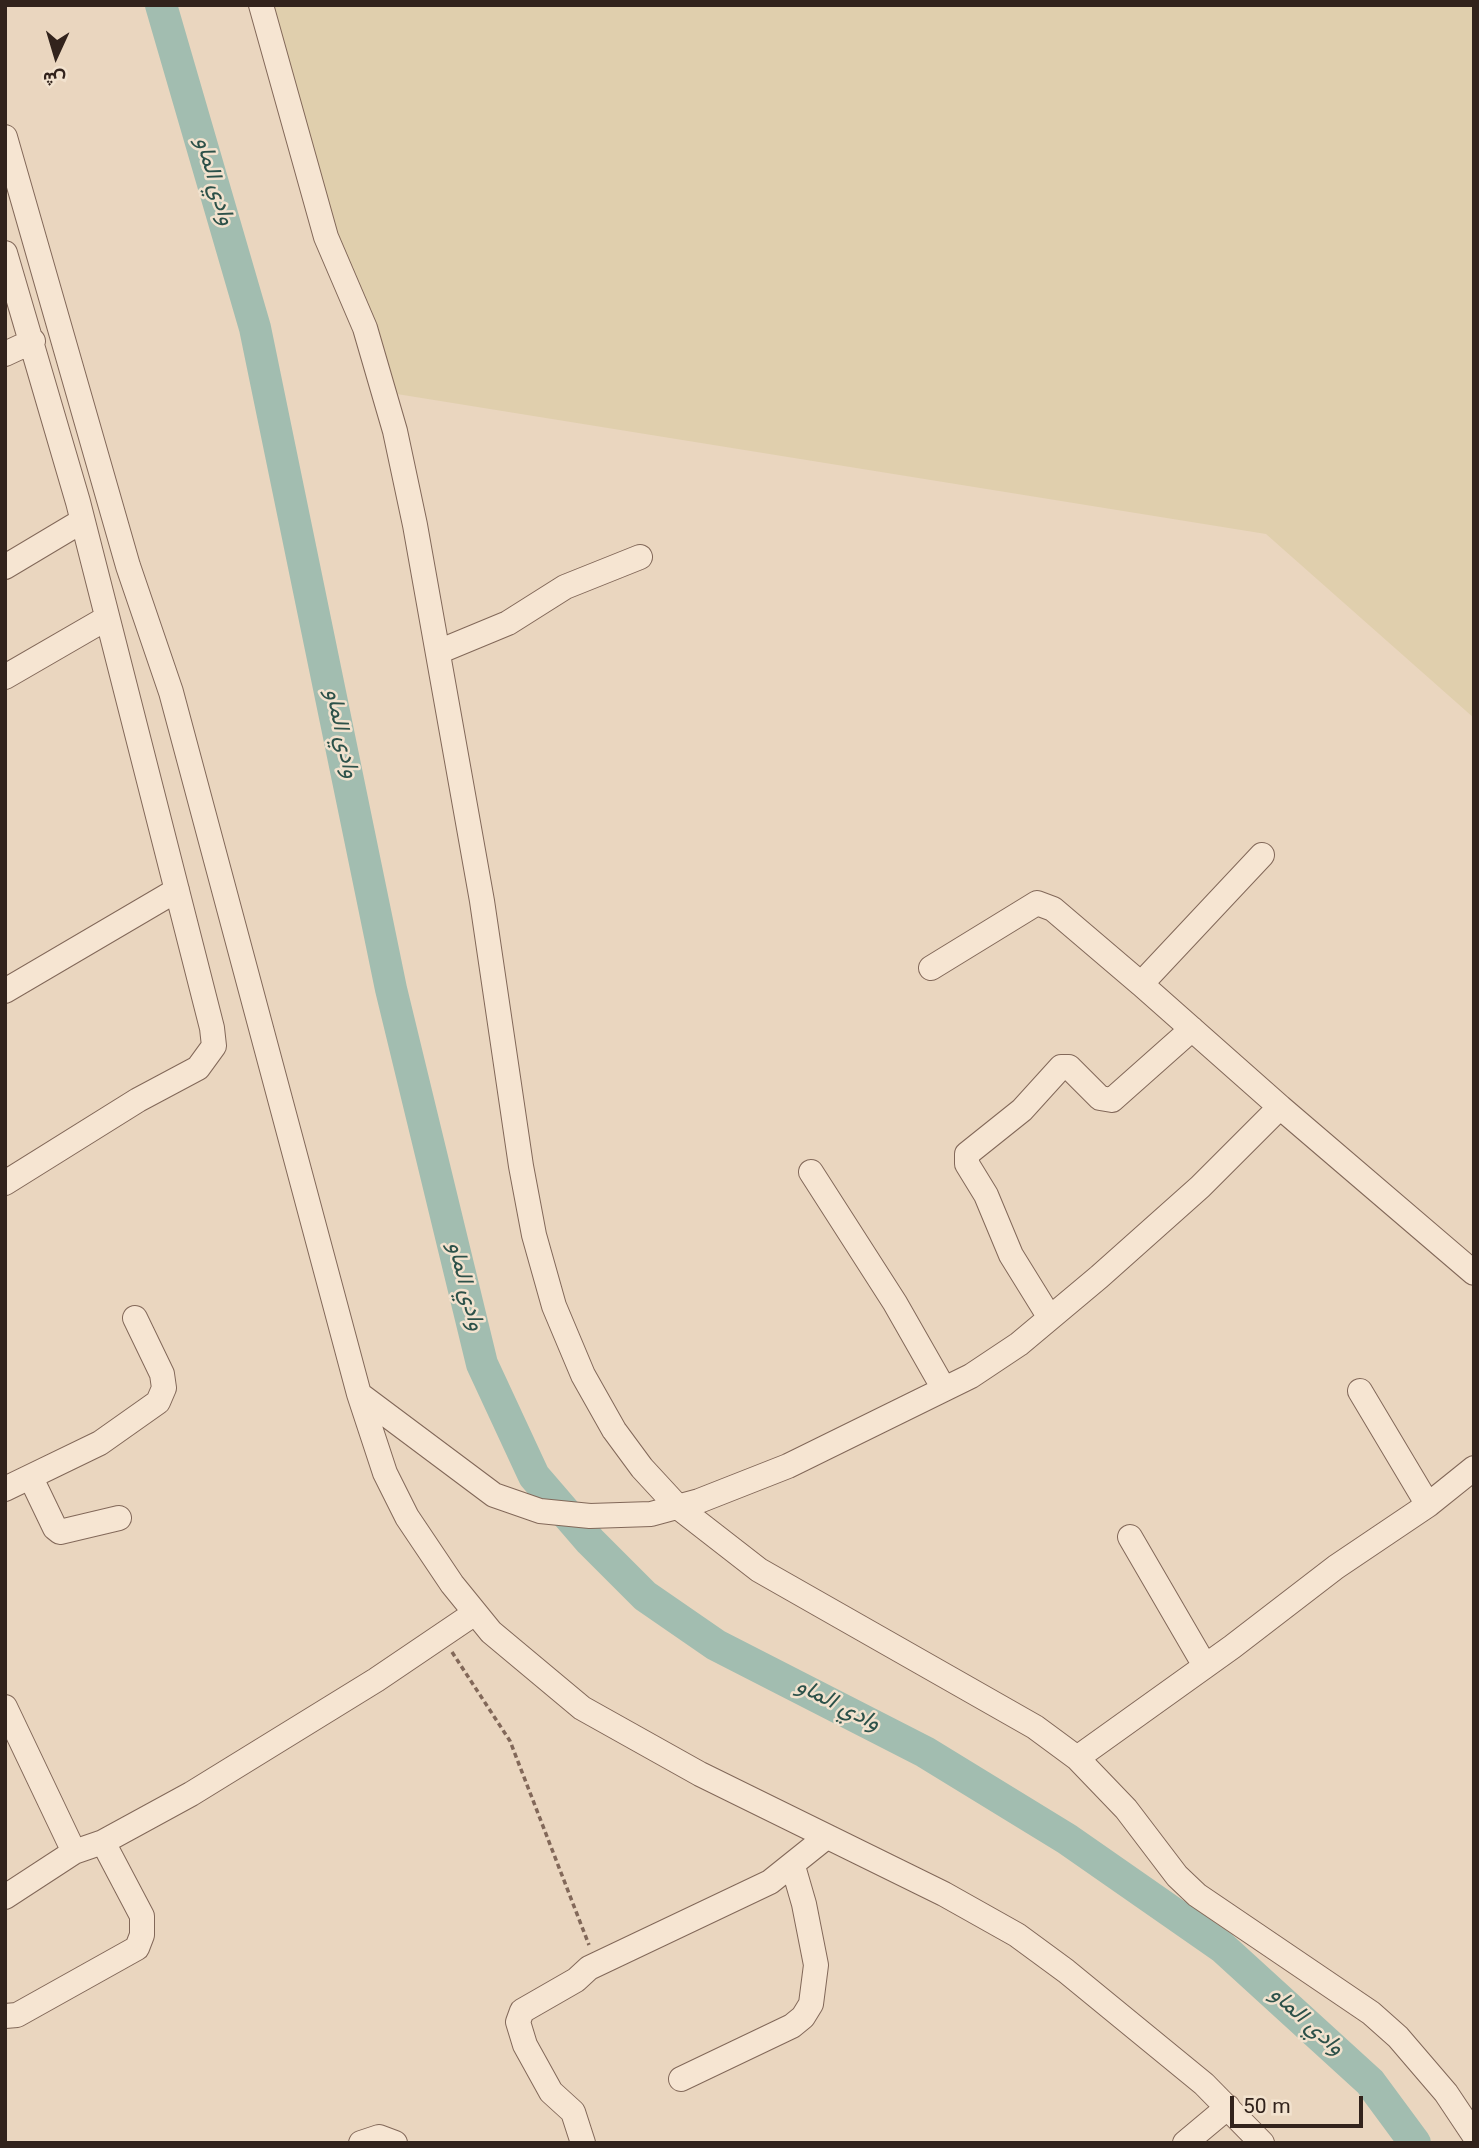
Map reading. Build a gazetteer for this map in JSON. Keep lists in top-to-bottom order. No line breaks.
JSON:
{"water":["وادي الماو"],"scale_bar":"50 m","north":"bottom"}
